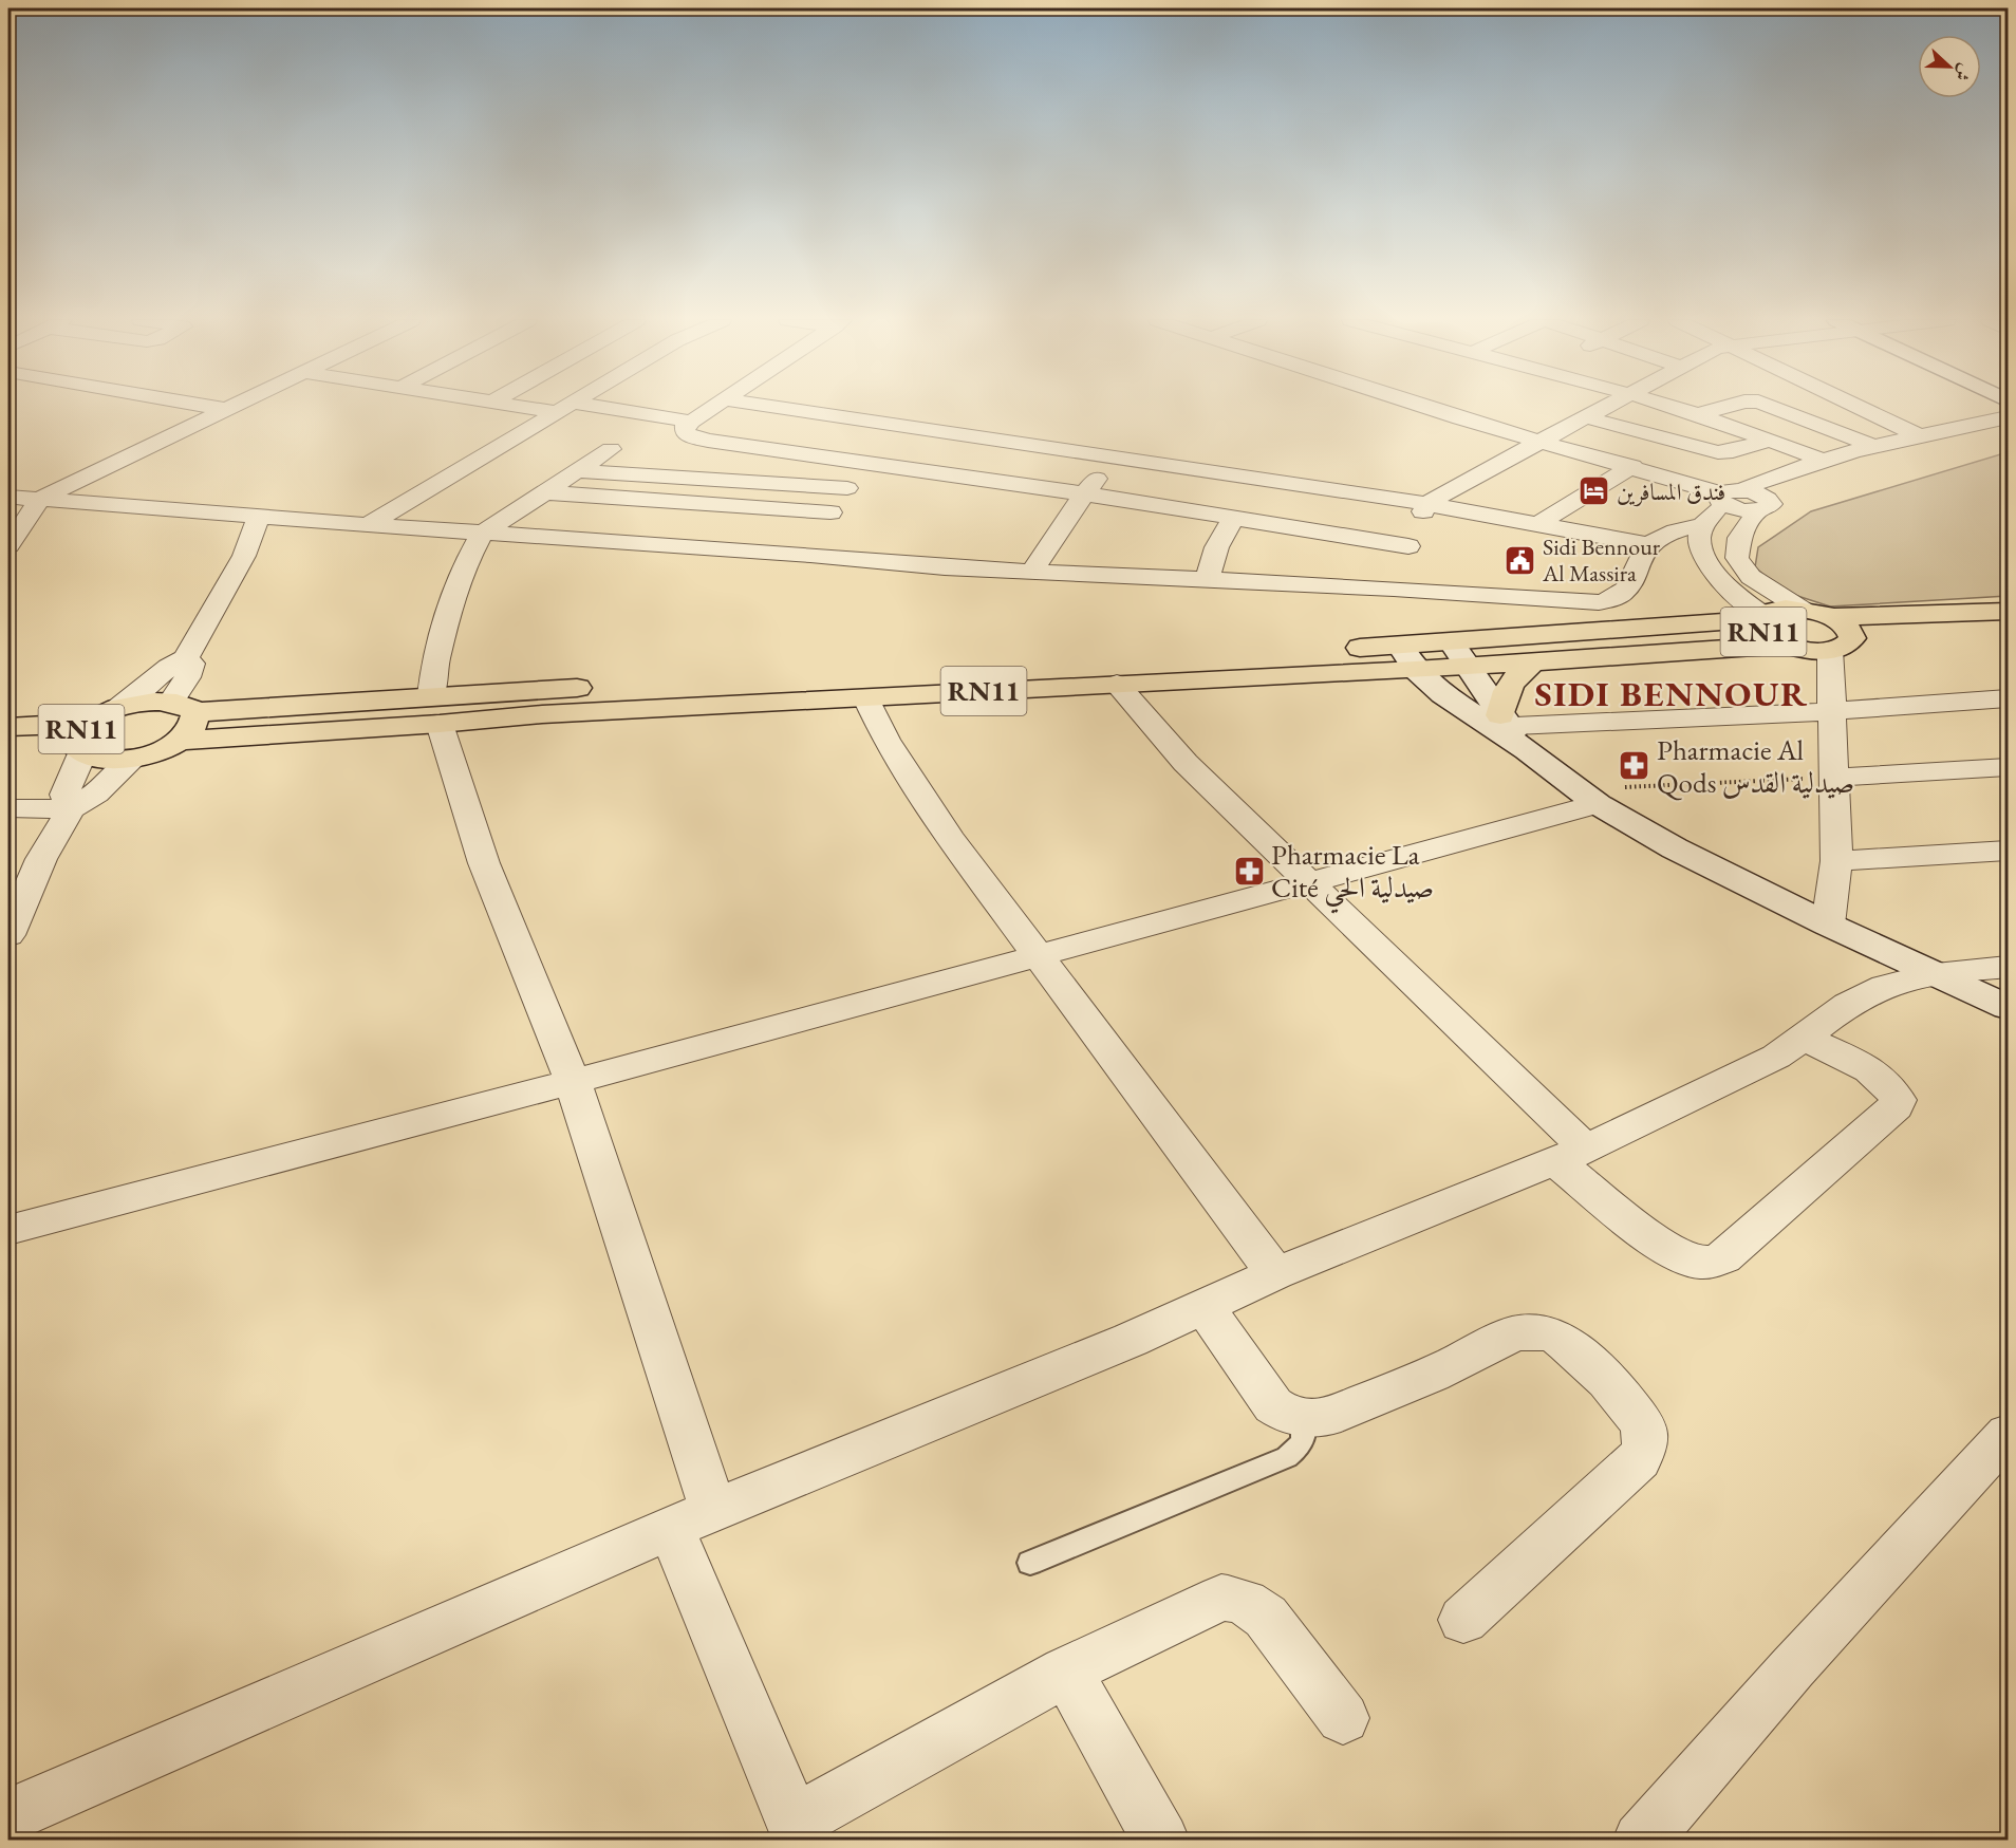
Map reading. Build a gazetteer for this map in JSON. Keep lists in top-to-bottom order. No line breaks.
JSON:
{"streets":{"main road":["RN11"]},"districts":["SIDI BENNOUR"],"places":{"hotel":["فندق المسافرين"],"public building":["Sidi Bennour Al Massira"],"pharmacy":["Pharmacie Al Qods صيدلية القدس","Pharmacie La Cité صيدلية الحي"]},"north":"right"}
